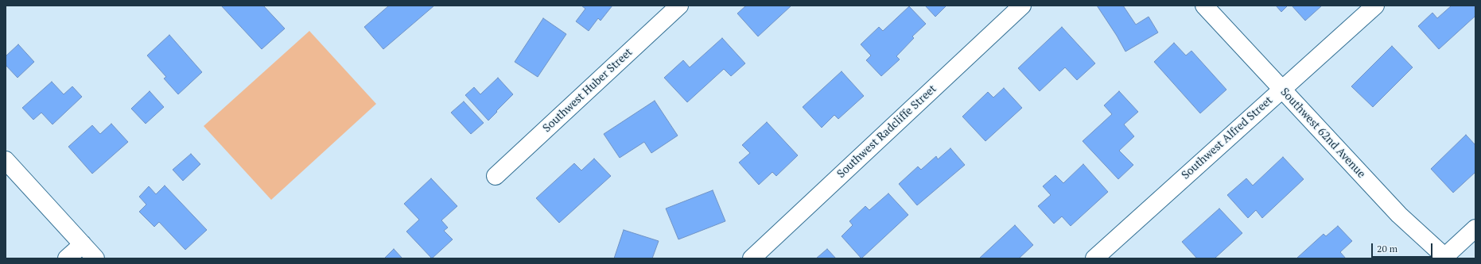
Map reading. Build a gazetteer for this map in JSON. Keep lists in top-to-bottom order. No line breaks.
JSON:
{"streets":{"street":["Southwest Huber Street","Southwest Radcliffe Street","Southwest 62nd Avenue","Southwest Alfred Street"]},"crossings":[["Southwest 62nd Avenue","Southwest Alfred Street"]],"scale_bar":"20 m"}
